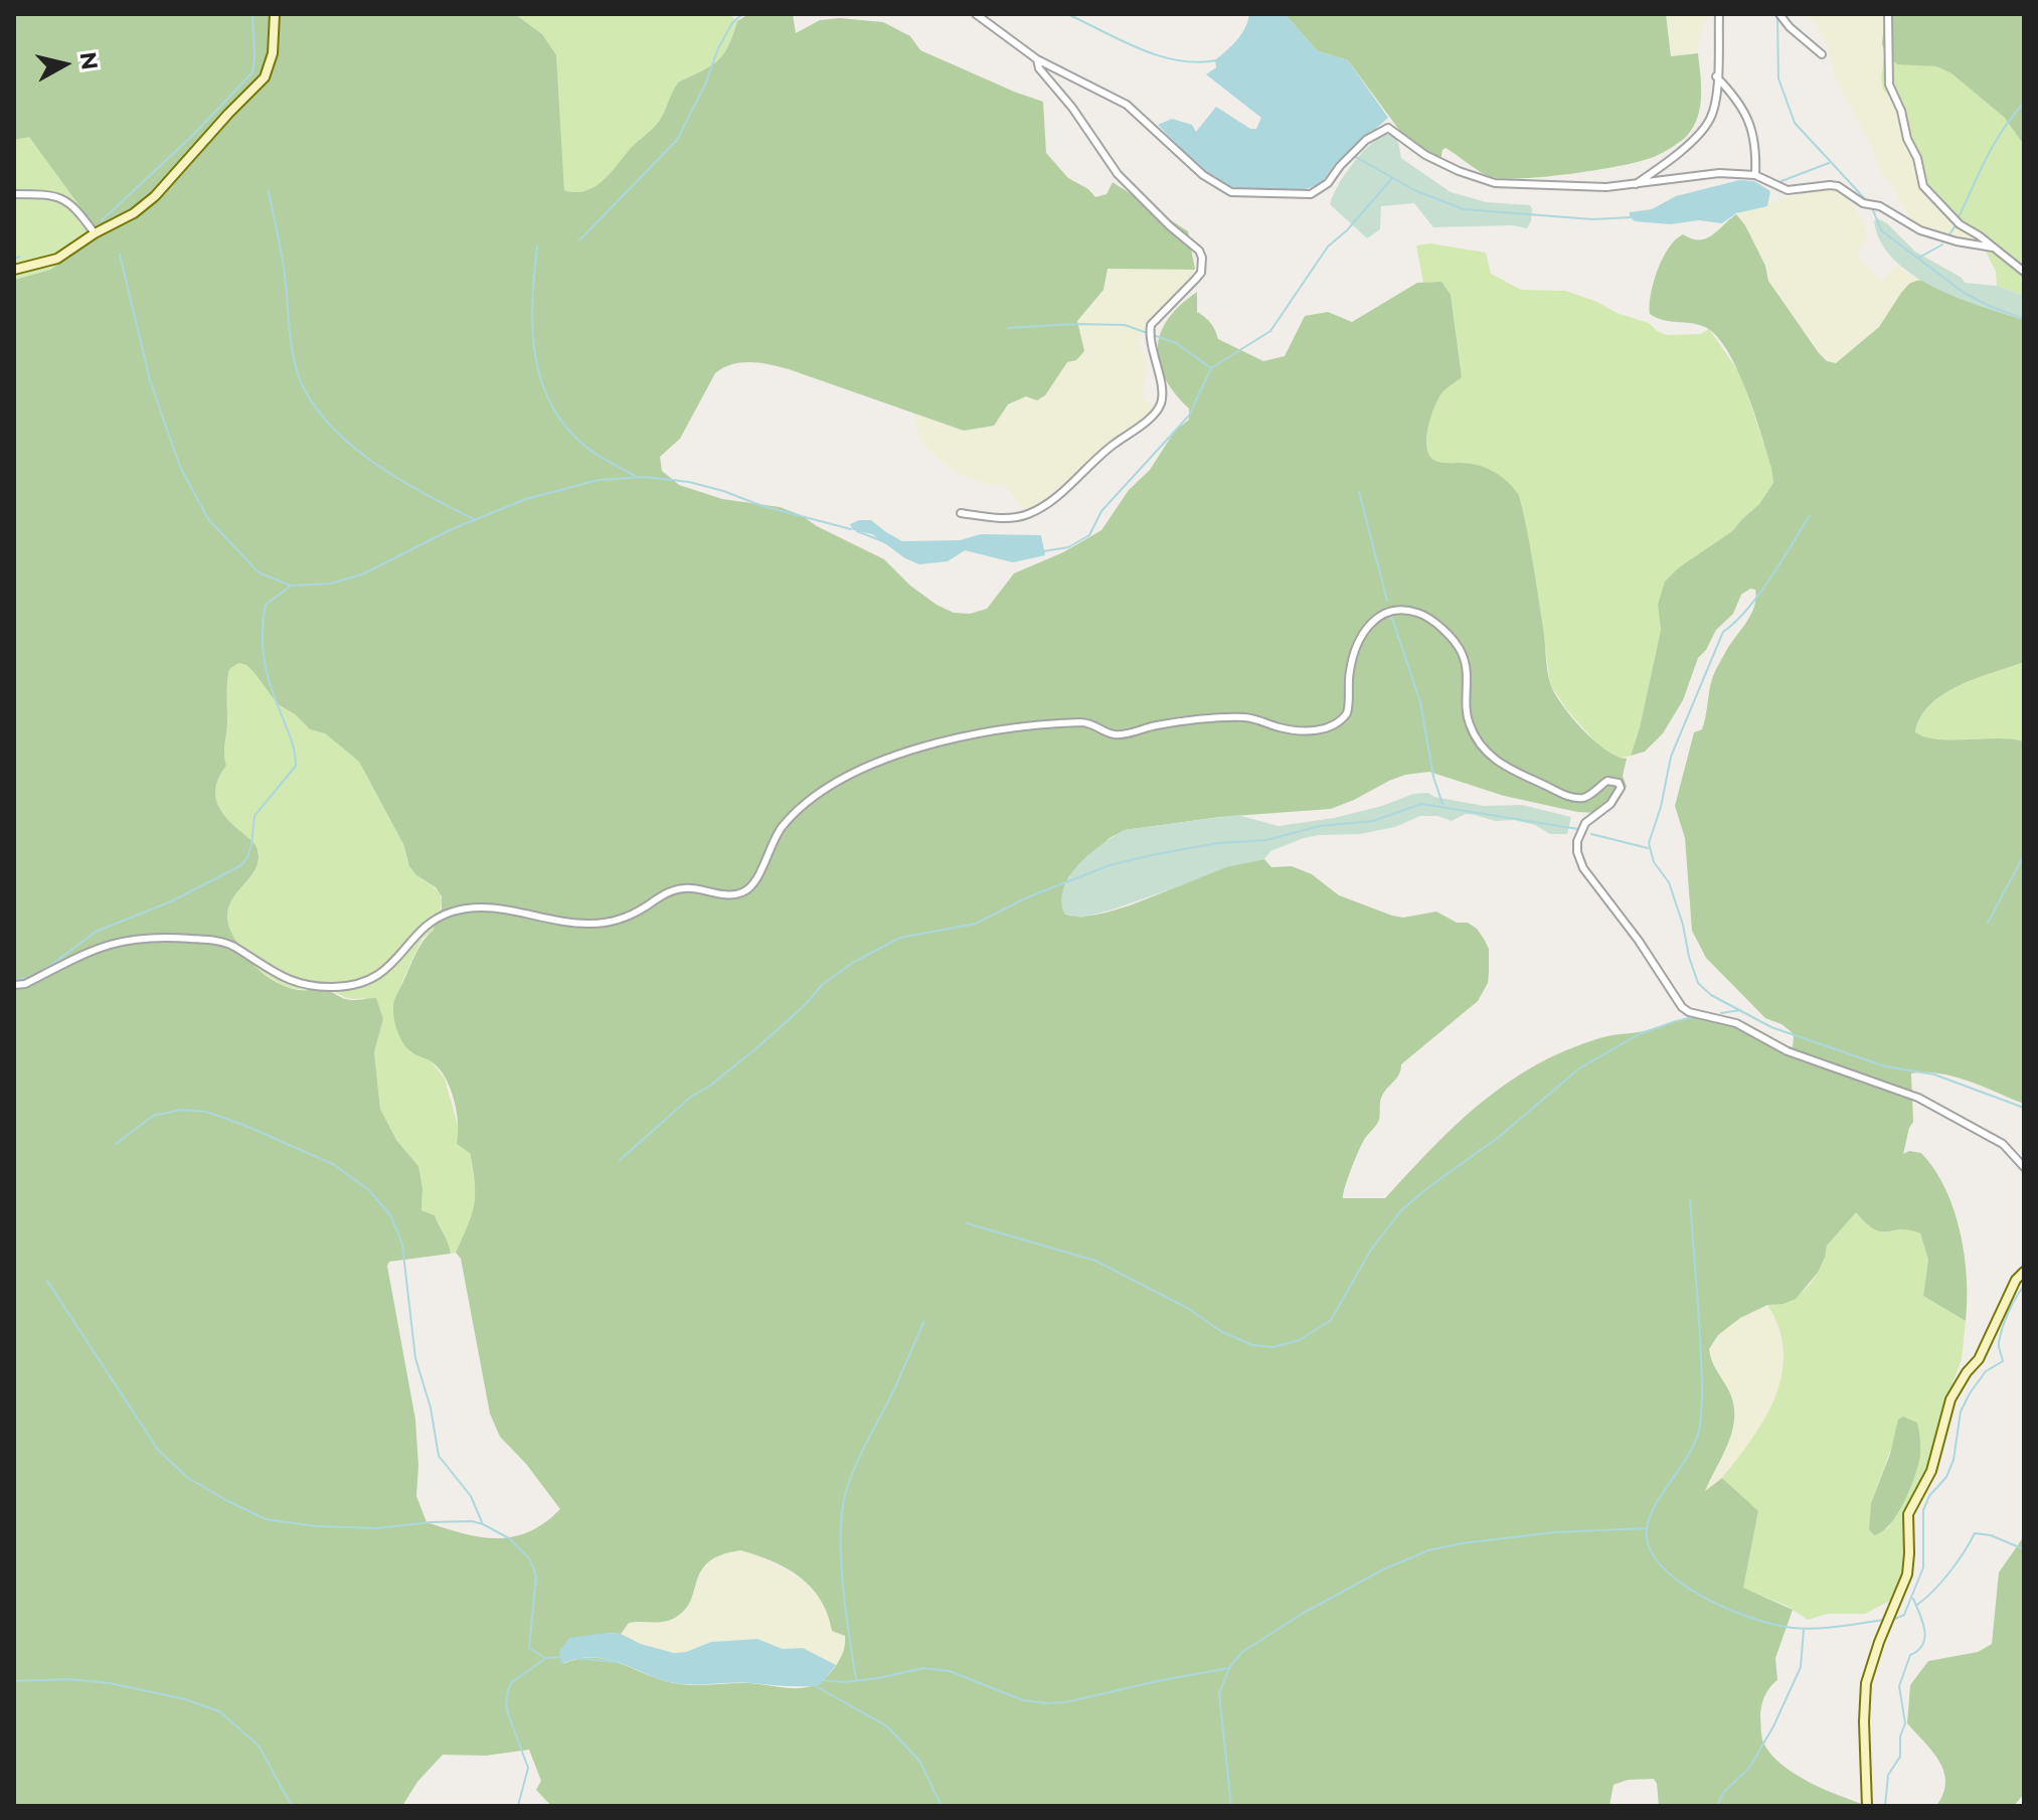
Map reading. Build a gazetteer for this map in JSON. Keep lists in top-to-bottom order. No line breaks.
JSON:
{"north":"right"}
